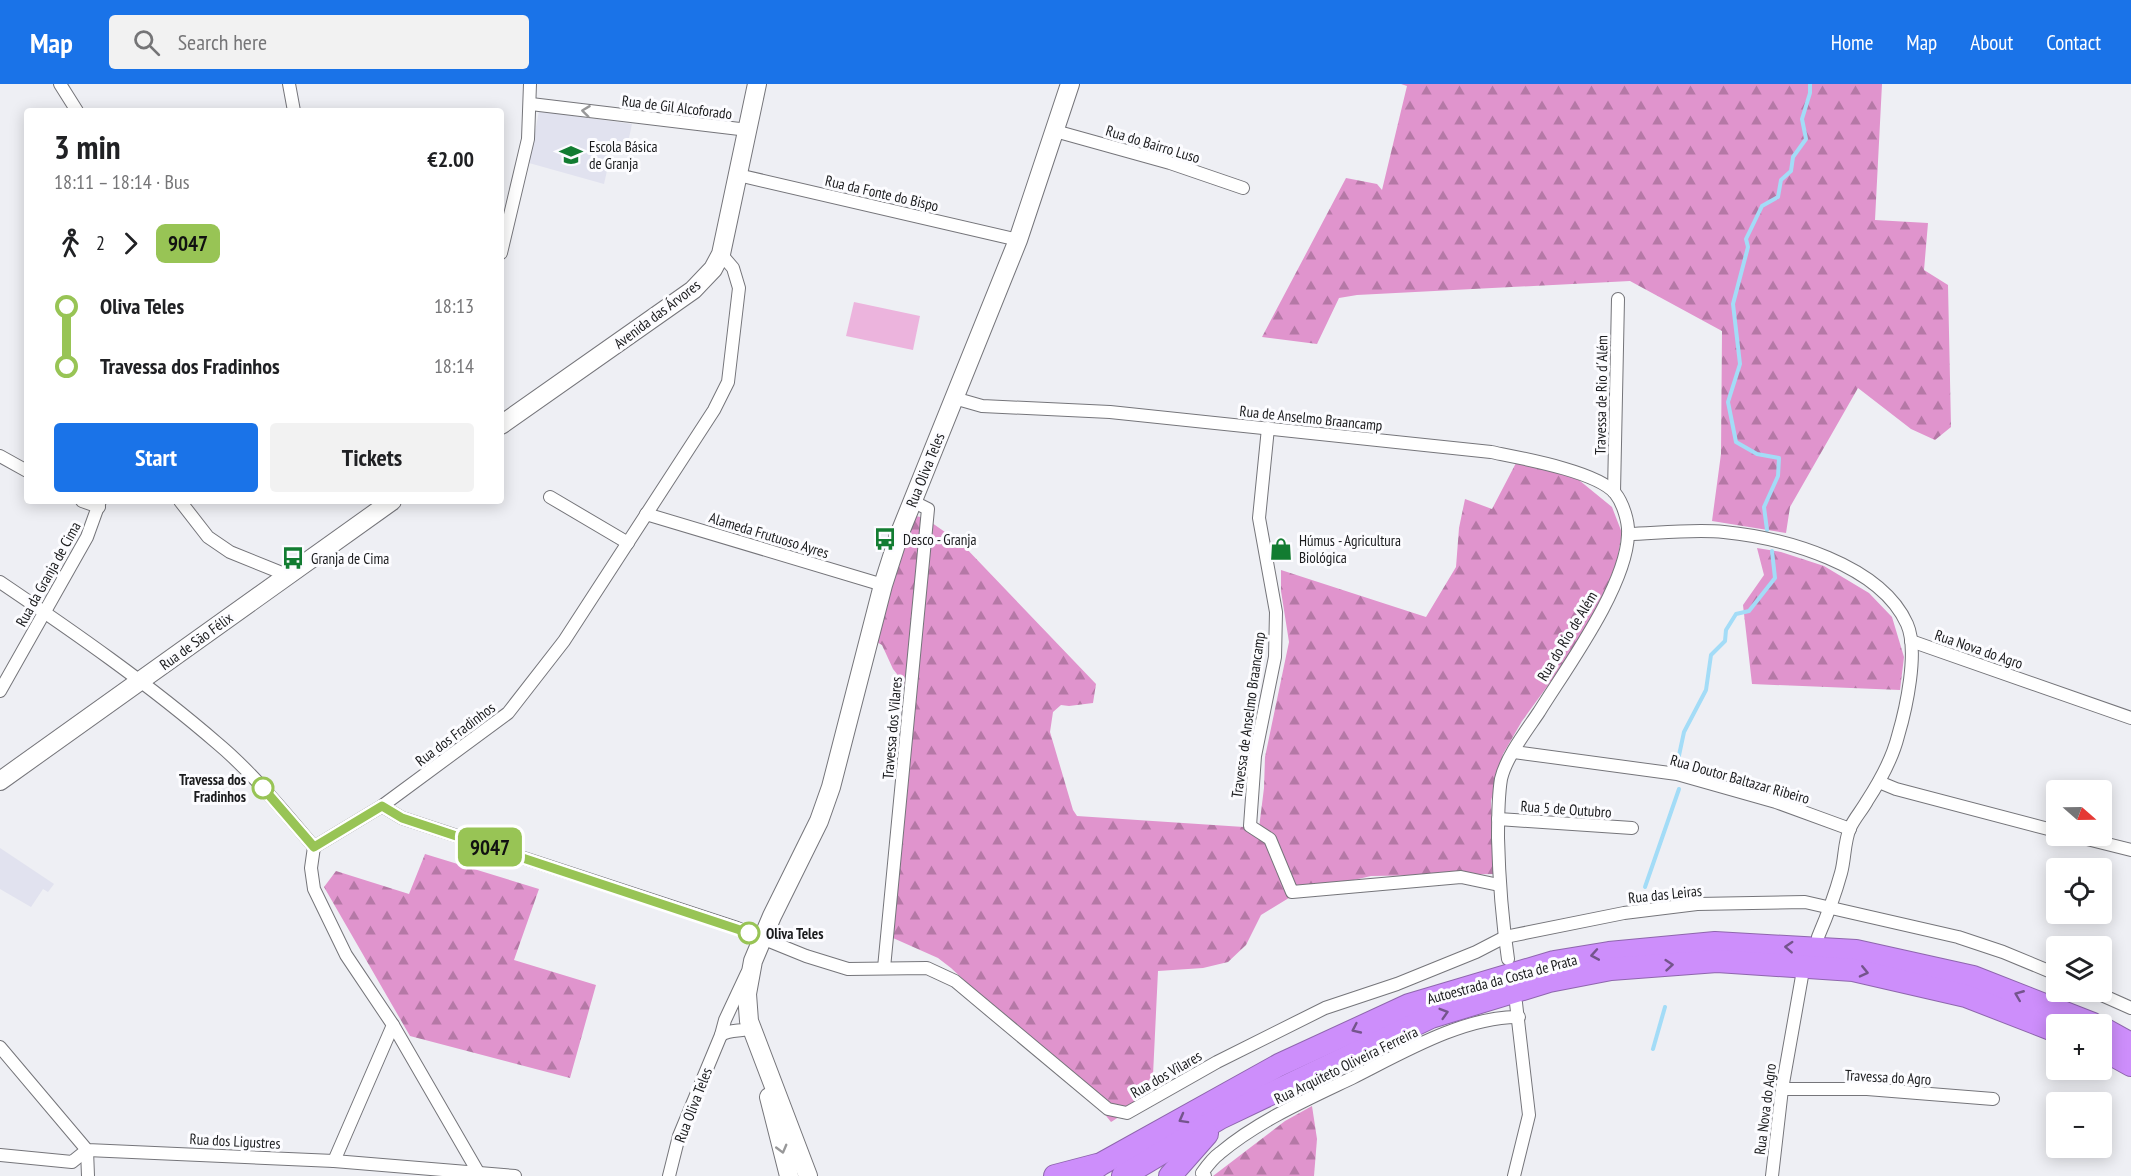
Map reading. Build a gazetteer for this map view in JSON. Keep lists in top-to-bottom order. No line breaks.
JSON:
{"streets":{"highway":["Autoestrada da Costa de Prata"],"main road":["Avenida das Árvores","Rua Oliva Teles","Rua de São Félix"],"street":["Rua de Gil Alcoforado","Rua do Bairro Luso","Rua da Fonte do Bispo","Travessa de Rio d´Além","Rua de Anselmo Braancamp","Alameda Frutuoso Ayres","Rua da Granja de Cima","Rua do Rio de Além","Rua Nova do Agro","Travessa de Anselmo Braancamp","Travessa dos Vilares","Rua dos Fradinhos","Rua Doutor Baltazar Ribeiro","Rua 5 de Outubro","Rua das Leiras","Rua Arquiteto Oliveira Ferreira","Rua dos Vilares","Travessa do Agro","Rua dos Ligustres"]},"crossings":[["Rua de Gil Alcoforado","Avenida das Árvores"],["Rua do Bairro Luso","Rua Oliva Teles"],["Rua da Fonte do Bispo","Avenida das Árvores"],["Rua da Fonte do Bispo","Rua Oliva Teles"],["Avenida das Árvores","Rua dos Fradinhos"],["Travessa de Rio d´Além","Rua de Anselmo Braancamp"],["Rua de Anselmo Braancamp","Rua Oliva Teles"],["Rua de Anselmo Braancamp","Travessa de Anselmo Braancamp"],["Rua Oliva Teles","Alameda Frutuoso Ayres"],["Rua Oliva Teles","Travessa dos Vilares"],["Rua Oliva Teles","Rua dos Vilares"],["Alameda Frutuoso Ayres","Rua dos Fradinhos"],["Rua do Rio de Além","Travessa de Anselmo Braancamp"],["Rua do Rio de Além","Rua Doutor Baltazar Ribeiro"],["Rua do Rio de Além","Rua 5 de Outubro"],["Rua do Rio de Além","Rua das Leiras"],["Rua do Rio de Além","Rua dos Vilares"],["Rua Nova do Agro","Rua Doutor Baltazar Ribeiro"],["Rua Nova do Agro","Rua das Leiras"],["Rua Nova do Agro","Travessa do Agro"],["Travessa dos Vilares","Rua dos Vilares"],["Rua dos Fradinhos","Rua dos Vilares"],["Rua das Leiras","Rua dos Vilares"]],"one_way":["Rua de Gil Alcoforado"],"places":{"school or university":["Escola Básica de Granja"],"bus stop":["Desco - Granja","Granja de Cima"],"shop":["Húmus - Agricultura Biológica"],"other":["Travessa dos Fradinhos","Oliva Teles"]},"lines":["bus line 9047"],"north":"right","page":{"header":"Map","search":"Search here","nav":["Home","Map","About","Contact"],"on_map":"9047","heading":["3 min","18:11 – 18:14 · Bus","€2.00"],"legs":["2","9047"],"list":[{"name":"Oliva Teles","value":"18:13"},{"name":"Travessa dos Fradinhos","value":"18:14"}],"buttons":["Start","Tickets"],"map_buttons":["+","−"]}}
